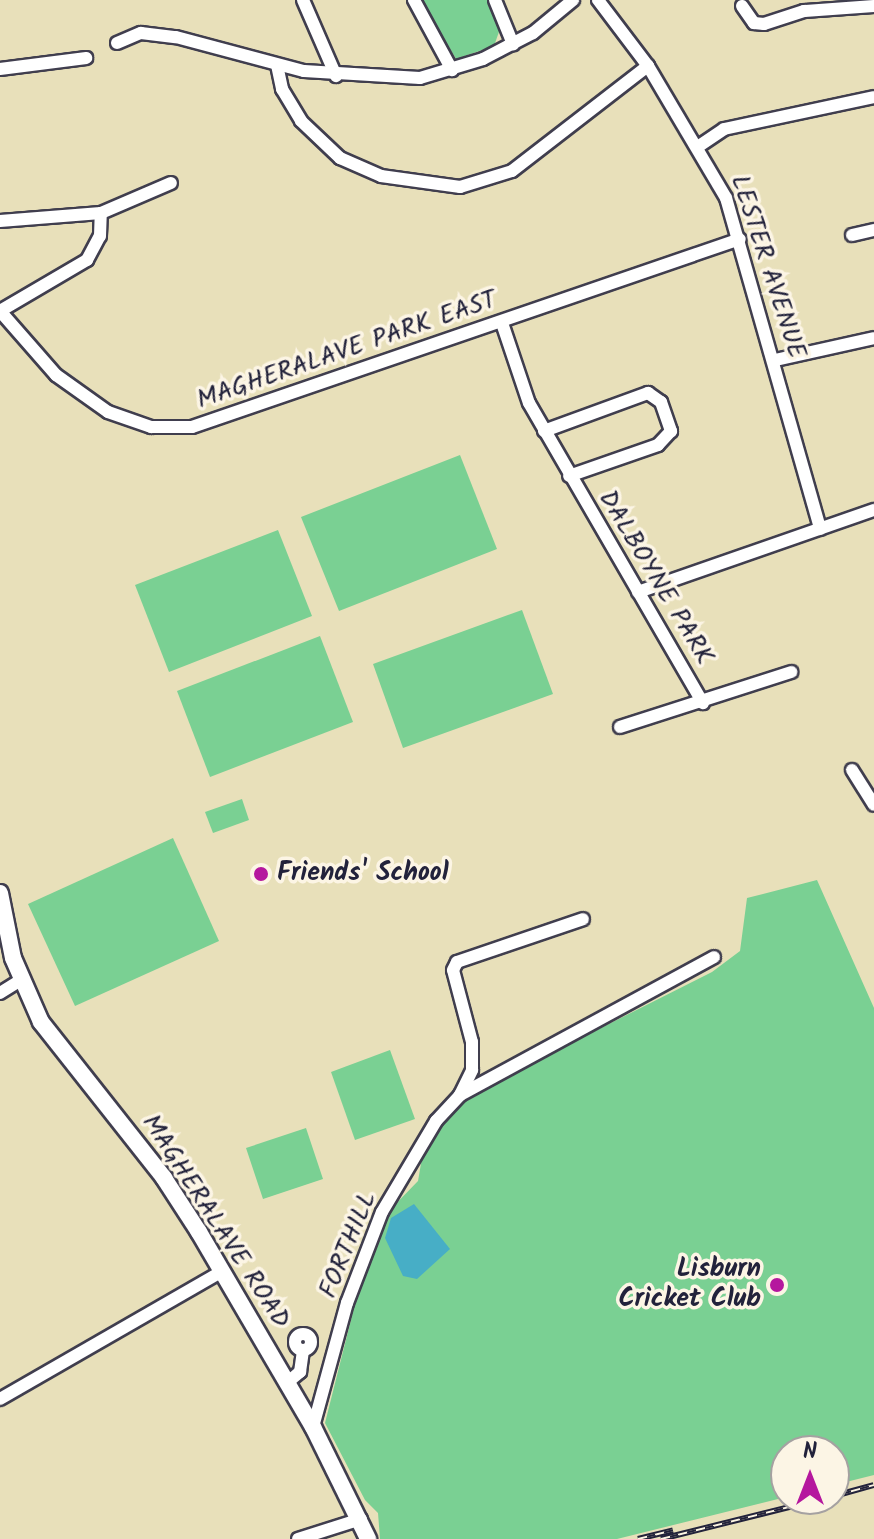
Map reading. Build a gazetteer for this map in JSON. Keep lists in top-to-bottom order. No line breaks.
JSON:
{"streets":{"street":["LESTER AVENUE","MAGHERALAVE PARK EAST","DALBOYNE PARK","MAGHERALAVE ROAD","FORTHILL"]},"crossings":[["LESTER AVENUE","MAGHERALAVE PARK EAST"],["MAGHERALAVE PARK EAST","DALBOYNE PARK"],["MAGHERALAVE ROAD","FORTHILL"]],"places":["Friends' School","Lisburn Cricket Club"],"north":"top"}
